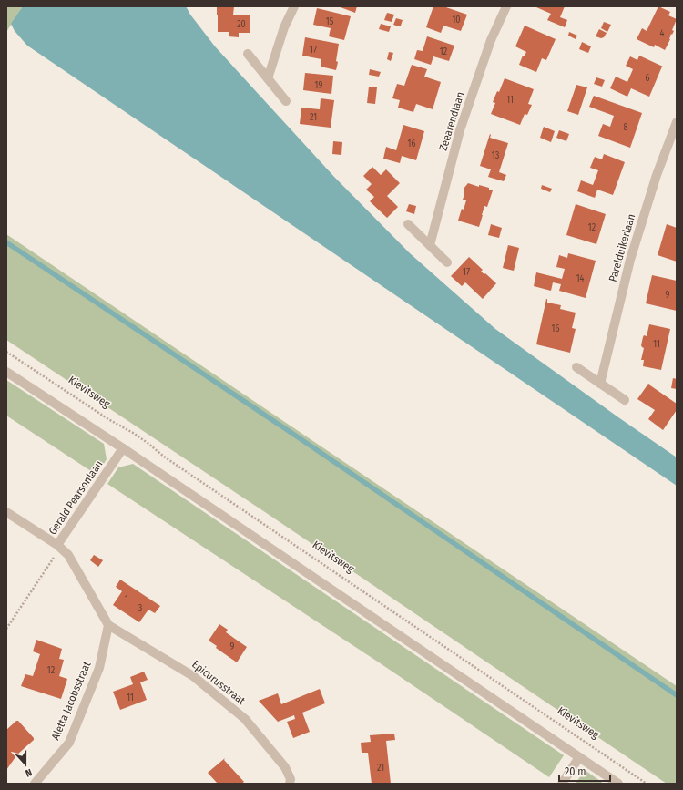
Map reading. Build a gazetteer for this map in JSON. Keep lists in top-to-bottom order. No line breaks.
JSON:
{"streets":{"street":["Zeearendlaan","Parelduikerlaan","Gerald Pearsonlaan","Epicurusstraat","Aletta Jacobsstraat"],"path":["Kievitsweg"]},"crossings":[["Epicurusstraat","Aletta Jacobsstraat"]],"house_numbers":["10","15","20","4","17","12","6","19","11","21","8","16","13","12","17","14","9","16","11","1","3","9","12","11","21"],"scale_bar":"20 m","north":"bottom"}
